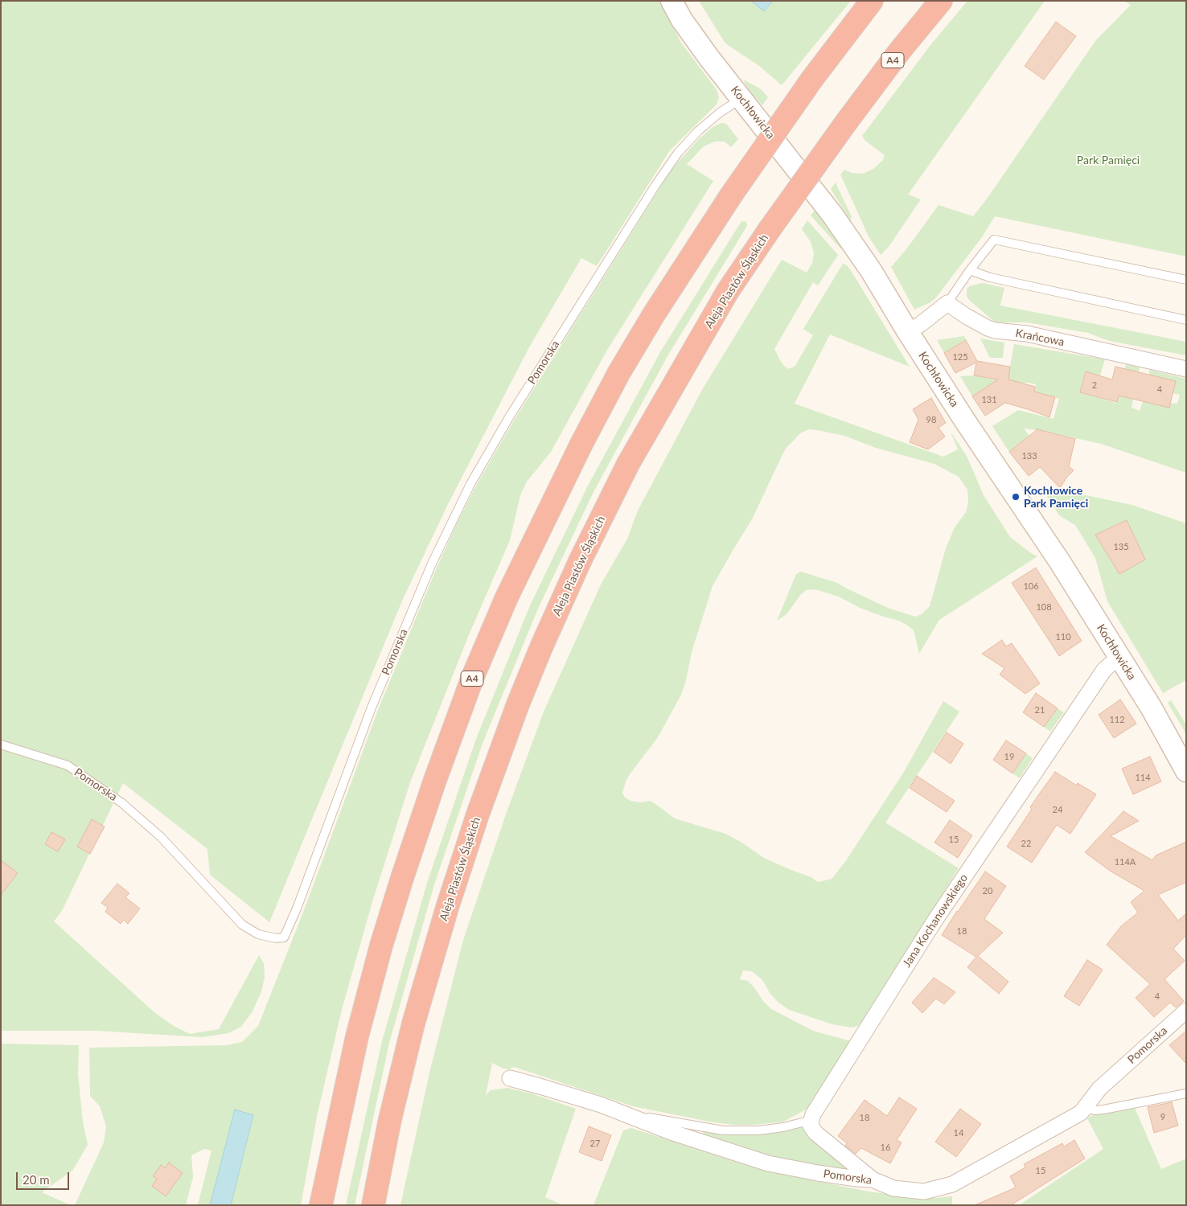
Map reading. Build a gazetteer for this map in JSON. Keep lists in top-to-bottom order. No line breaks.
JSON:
{"streets":{"highway":["A4","Aleja Piastów Śląskich"],"street":["Kochłowicka","Krańcowa","Pomorska","Jana Kochanowskiego"]},"crossings":[["Kochłowicka","Pomorska"],["Kochłowicka","Jana Kochanowskiego"]],"parks":["Park Pamięci"],"places":["Kochłowice Park Pamięci"],"house_numbers":["125","2","4","131","98","133","135","106","108","110","21","112","19","114","24","15","22","114A","20","18","4","9","18","14","27","16","15"],"scale_bar":"20 m"}
